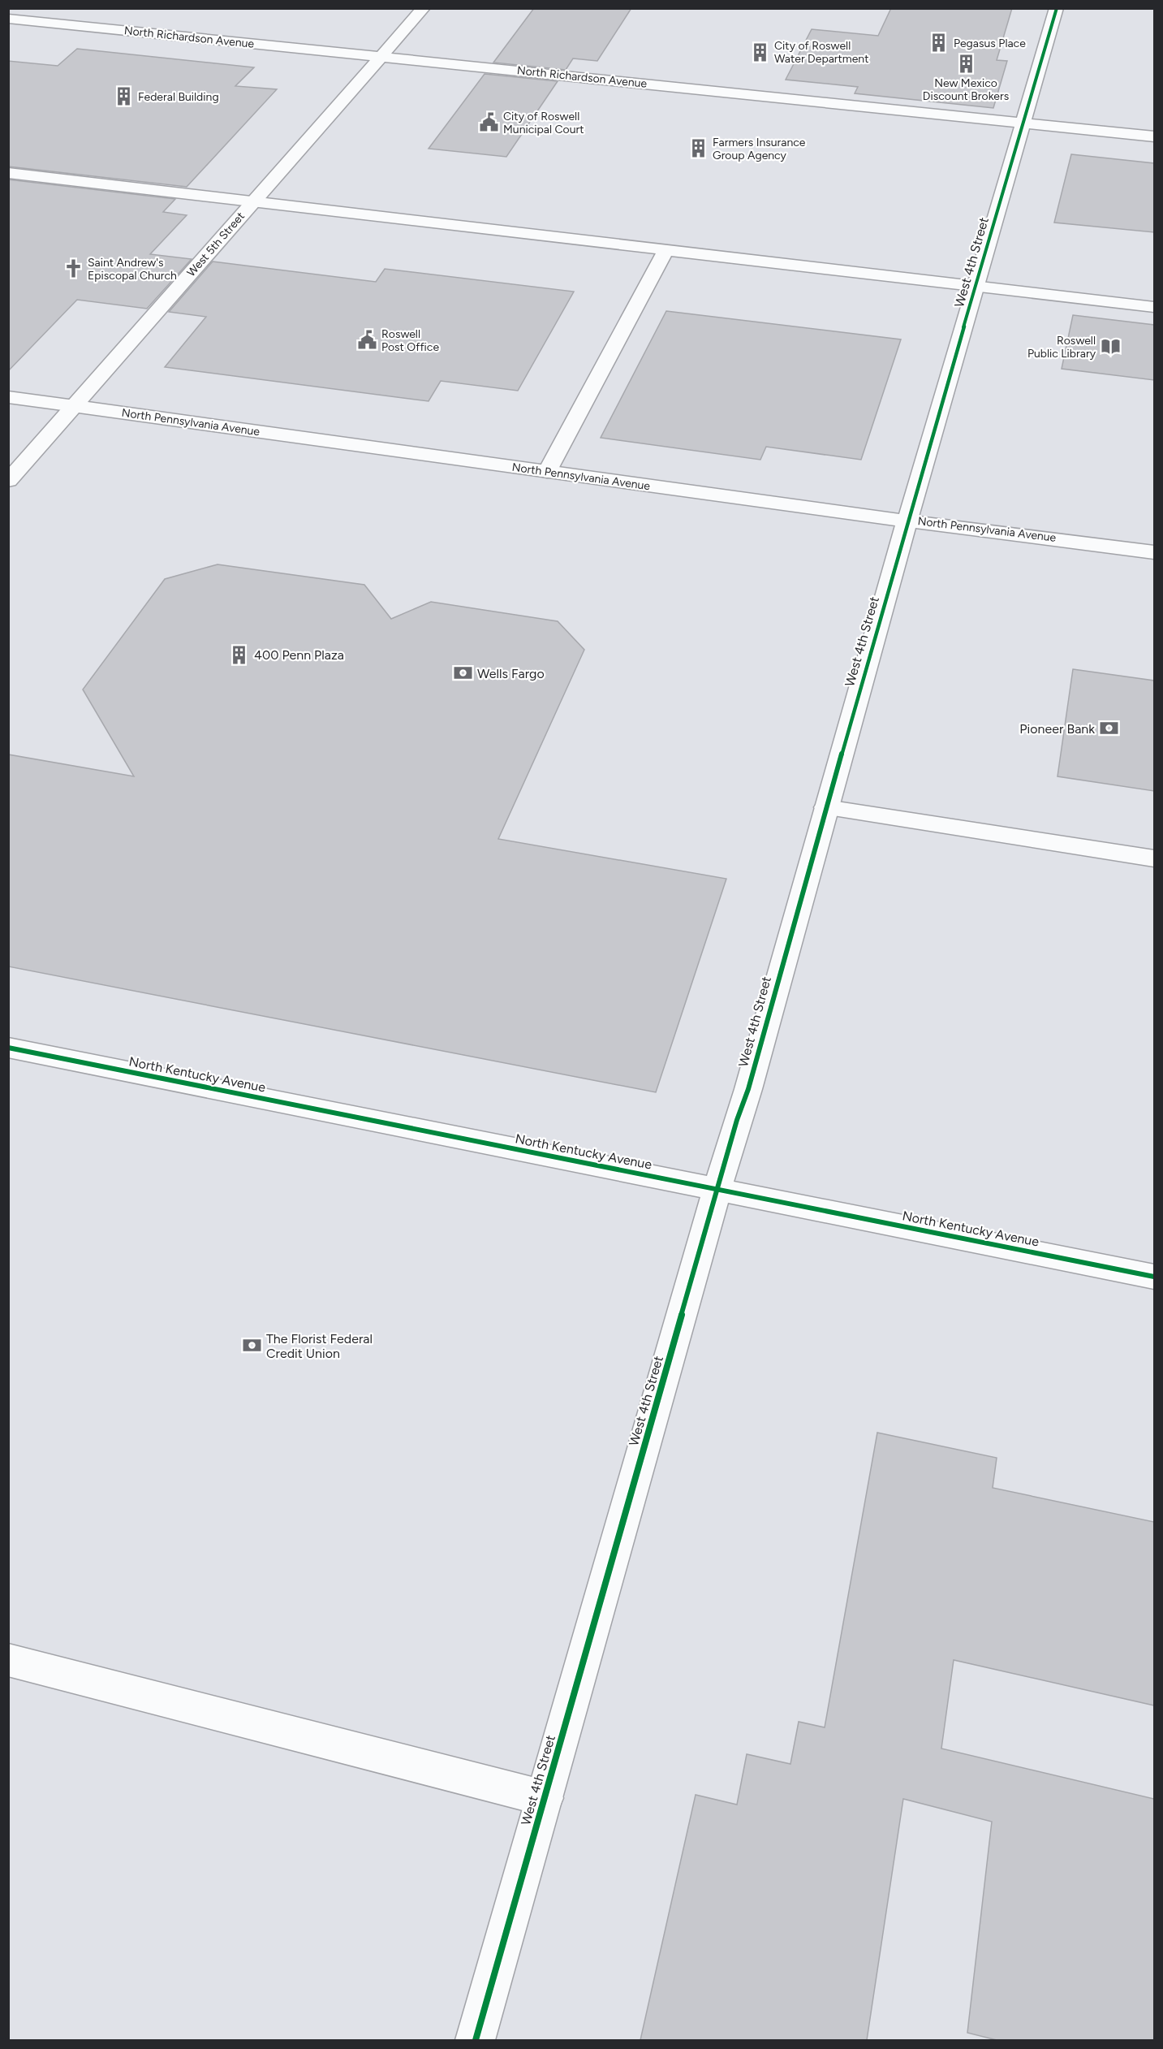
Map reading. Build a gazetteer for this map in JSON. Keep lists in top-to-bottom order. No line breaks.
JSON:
{"streets":{"street":["North Richardson Avenue","West 5th Street","West 4th Street","North Pennsylvania Avenue","North Kentucky Avenue"]},"crossings":[["North Richardson Avenue","West 5th Street"],["North Richardson Avenue","West 4th Street"],["West 5th Street","North Pennsylvania Avenue"],["West 4th Street","North Pennsylvania Avenue"],["West 4th Street","North Kentucky Avenue"]],"places":{"building":["Pegasus Place","City of Roswell Water Department","New Mexico Discount Brokers","Federal Building","Farmers Insurance Group Agency","400 Penn Plaza"],"public building":["City of Roswell Municipal Court","Roswell Post Office"],"church":["Saint Andrew's Episcopal Church"],"library":["Roswell Public Library"],"bank":["Wells Fargo","Pioneer Bank","The Florist Federal Credit Union"]}}
